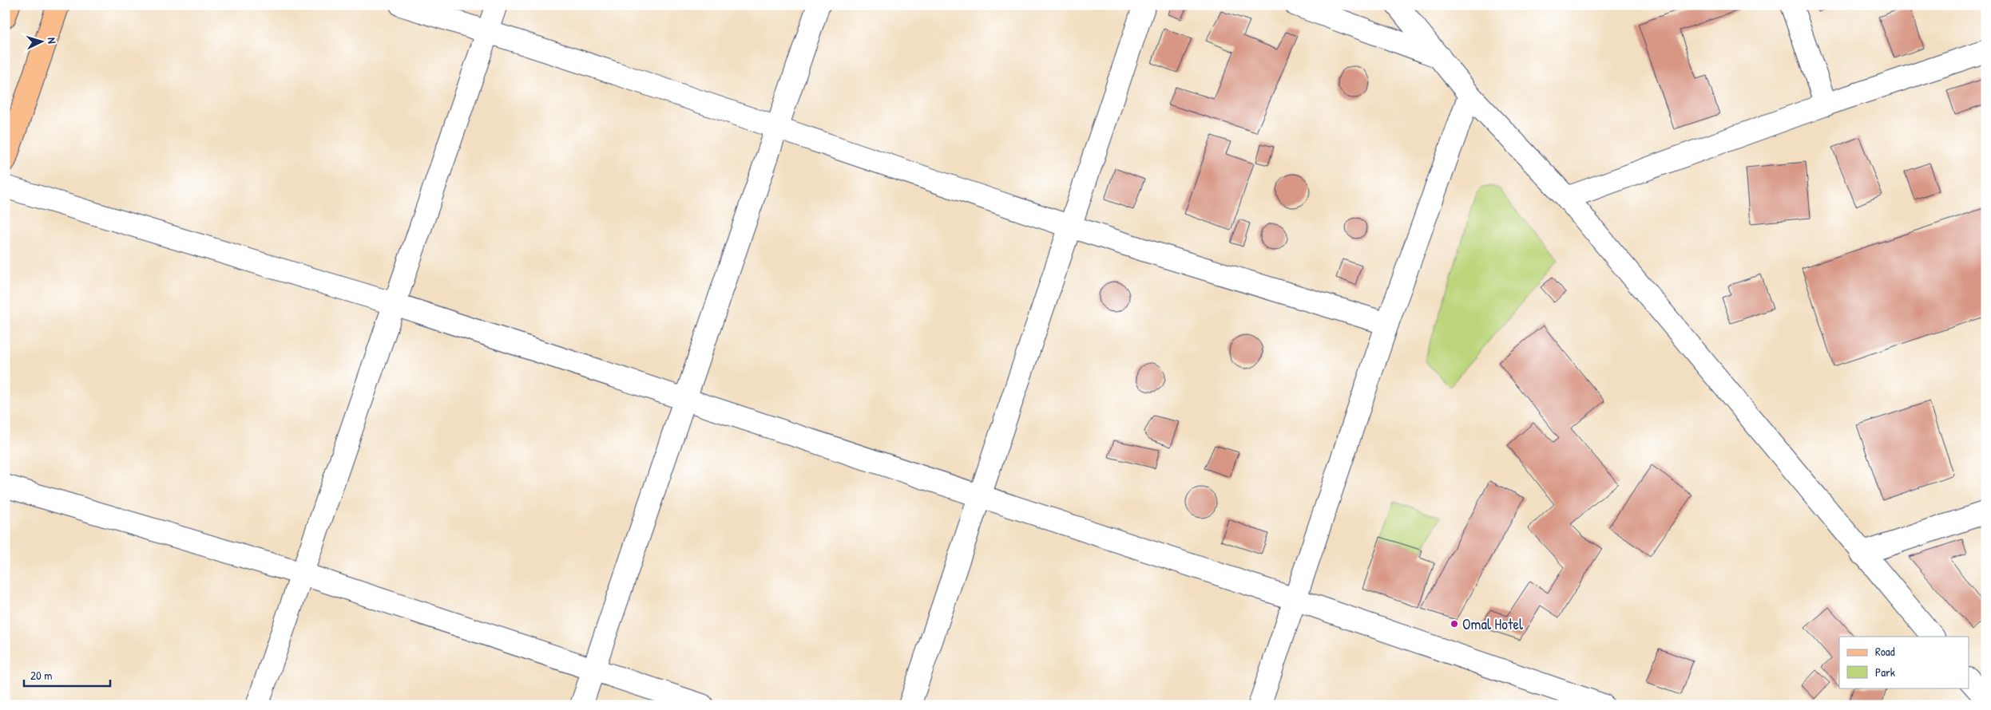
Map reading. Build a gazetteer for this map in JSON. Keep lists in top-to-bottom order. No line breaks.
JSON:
{"places":["Omal Hotel"],"legend":["Road","Park"],"scale_bar":"20 m","north":"right"}
